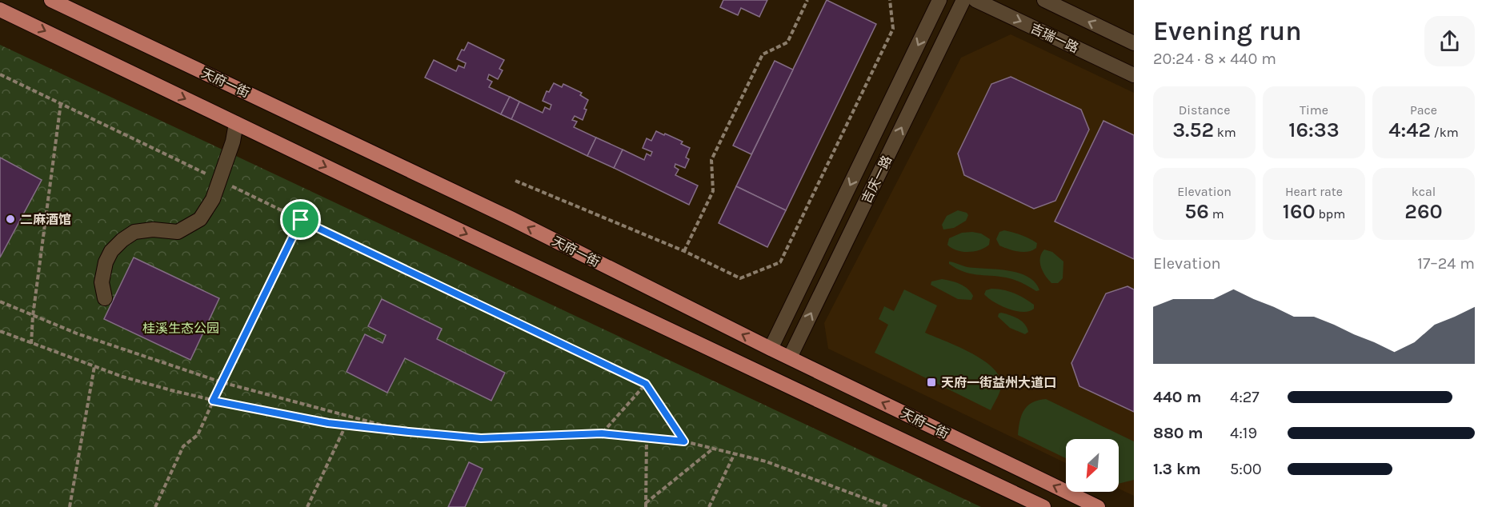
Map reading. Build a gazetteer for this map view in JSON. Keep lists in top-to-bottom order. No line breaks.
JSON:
{"streets":{"main road":["天府一街"],"street":["吉瑞一路","吉庆一路"]},"crossings":[["天府一街","吉庆一路"]],"parks":["桂溪生态公园"],"places":{"other":["二麻酒馆"],"transit":["天府一街益州大道口"]},"north":"bottom left","page":{"heading":["Evening run","20:24 · 8 × 440 m"],"stats":[["Distance","3.52 km"],["Time","16:33"],["Pace","4:42 /km"],["Elevation","56 m"],["Heart rate","160 bpm"],["kcal","260"]],"chart":["Elevation","17–24 m"],"list":[{"name":"440 m","note":"4:27"},{"name":"880 m","note":"4:19"},{"name":"1.3 km","note":"5:00"}]}}
